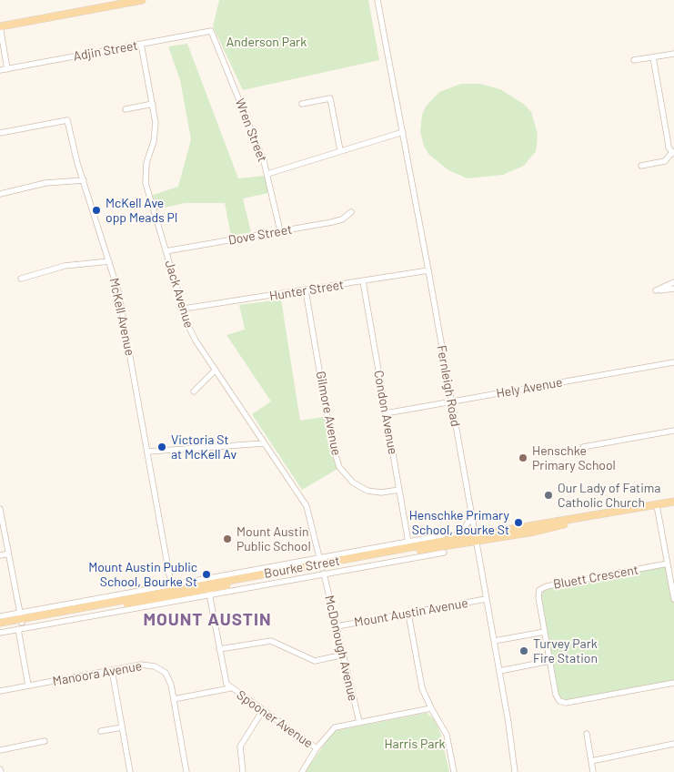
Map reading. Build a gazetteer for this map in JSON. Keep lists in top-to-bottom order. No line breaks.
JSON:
{"streets":{"main road":["Bourke Street"],"street":["Adjin Street","Wren Street","Dove Street","Hunter Street","Jack Avenue","McKell Avenue","Fernleigh Road","Hely Avenue","Condon Avenue","Gilmore Avenue","Bluett Crescent","Mount Austin Avenue","McDonough Avenue","Manoora Avenue","Spooner Avenue"]},"crossings":[["Adjin Street","Wren Street"],["Adjin Street","Jack Avenue"],["Wren Street","Dove Street"],["Dove Street","Jack Avenue"],["Hunter Street","Jack Avenue"],["Hunter Street","Fernleigh Road"],["Hunter Street","Condon Avenue"],["Hunter Street","Gilmore Avenue"],["Jack Avenue","Bourke Street"],["Jack Avenue","McDonough Avenue"],["McKell Avenue","Bourke Street"],["Fernleigh Road","Hely Avenue"],["Fernleigh Road","Bourke Street"],["Fernleigh Road","Mount Austin Avenue"],["Hely Avenue","Condon Avenue"],["Condon Avenue","Gilmore Avenue"],["Condon Avenue","Bourke Street"],["Bourke Street","McDonough Avenue"],["Bourke Street","Spooner Avenue"],["Mount Austin Avenue","McDonough Avenue"]],"districts":["MOUNT AUSTIN"],"parks":["Anderson Park","Harris Park"],"places":["McKell Ave opp Meads Pl","Victoria St at McKell Av","Henschke Primary School","Our Lady of Fatima Catholic Church","Henschke Primary School, Bourke St","Mount Austin Public School","Mount Austin Public School, Bourke St","Turvey Park Fire Station"]}
